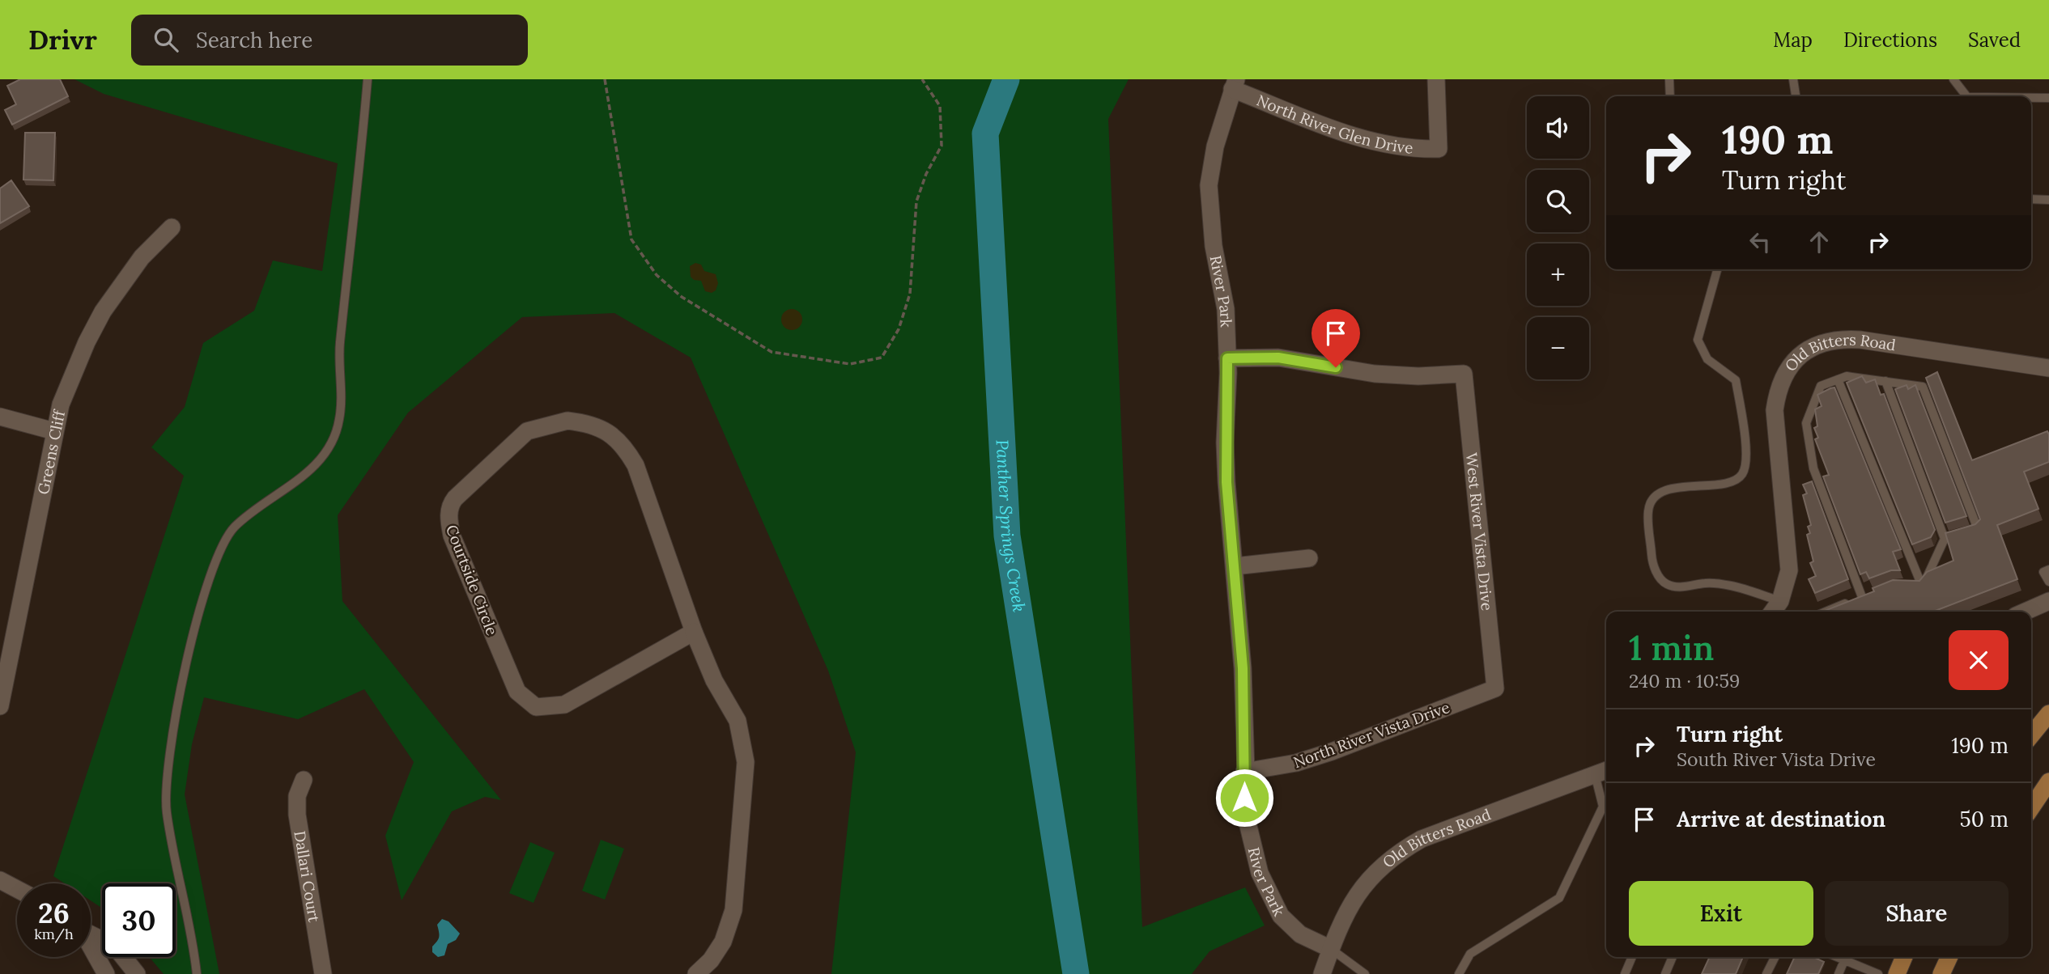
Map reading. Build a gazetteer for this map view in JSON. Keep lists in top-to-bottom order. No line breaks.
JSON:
{"streets":{"street":["North River Glen Drive","River Park","Old Bitters Road","Greens Cliff","West River Vista Drive","Courtside Circle","North River Vista Drive","Dallari Court"]},"crossings":[["North River Glen Drive","River Park"],["River Park","Old Bitters Road"],["River Park","West River Vista Drive"],["River Park","North River Vista Drive"],["West River Vista Drive","North River Vista Drive"]],"water":["Panther Springs Creek"],"page":{"header":"Drivr","search":"Search here","nav":["Map","Directions","Saved"],"map_buttons":["+","−"],"turn":["190 m","Turn right"],"heading":["1 min","240 m · 10:59"],"list":[{"name":"Turn right","note":"South River Vista Drive","value":"190 m"},{"name":"Arrive at destination","value":"50 m"}],"buttons":["Exit","Share"],"speed":"26 km/h","limit":"30"}}
